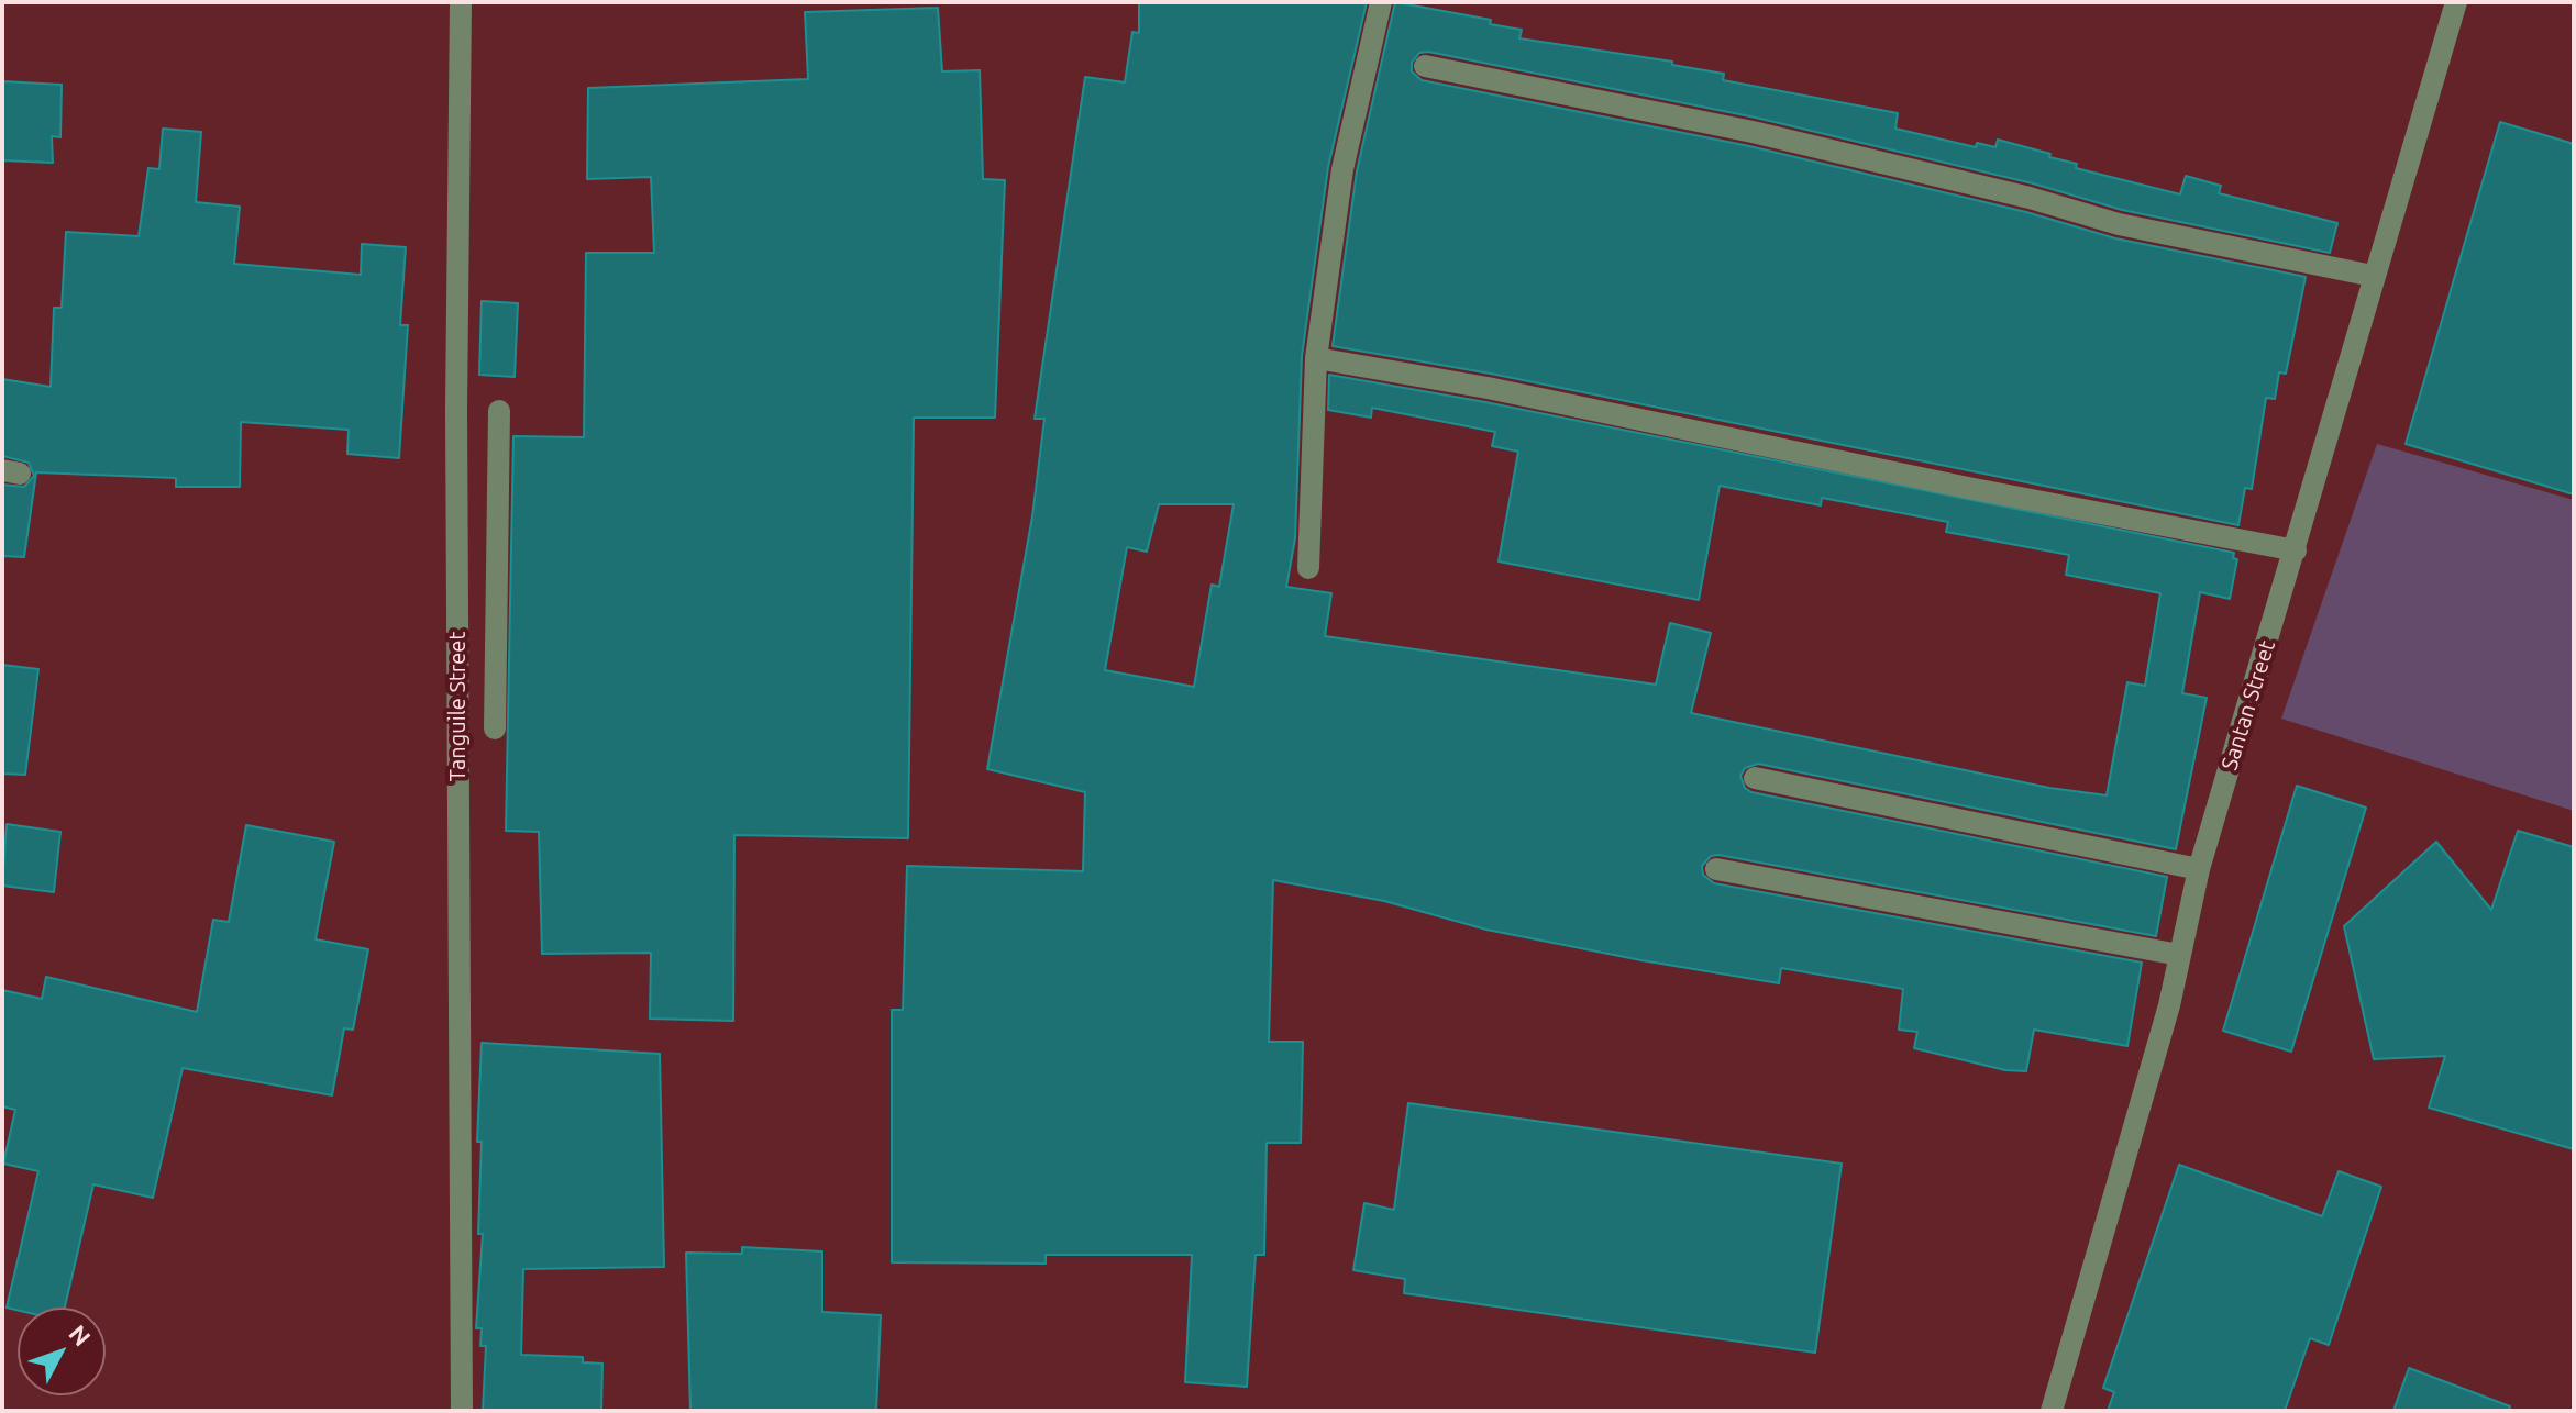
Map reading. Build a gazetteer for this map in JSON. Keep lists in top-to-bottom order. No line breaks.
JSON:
{"streets":{"street":["Santan Street","Tanguile Street"]},"north":"top right"}
